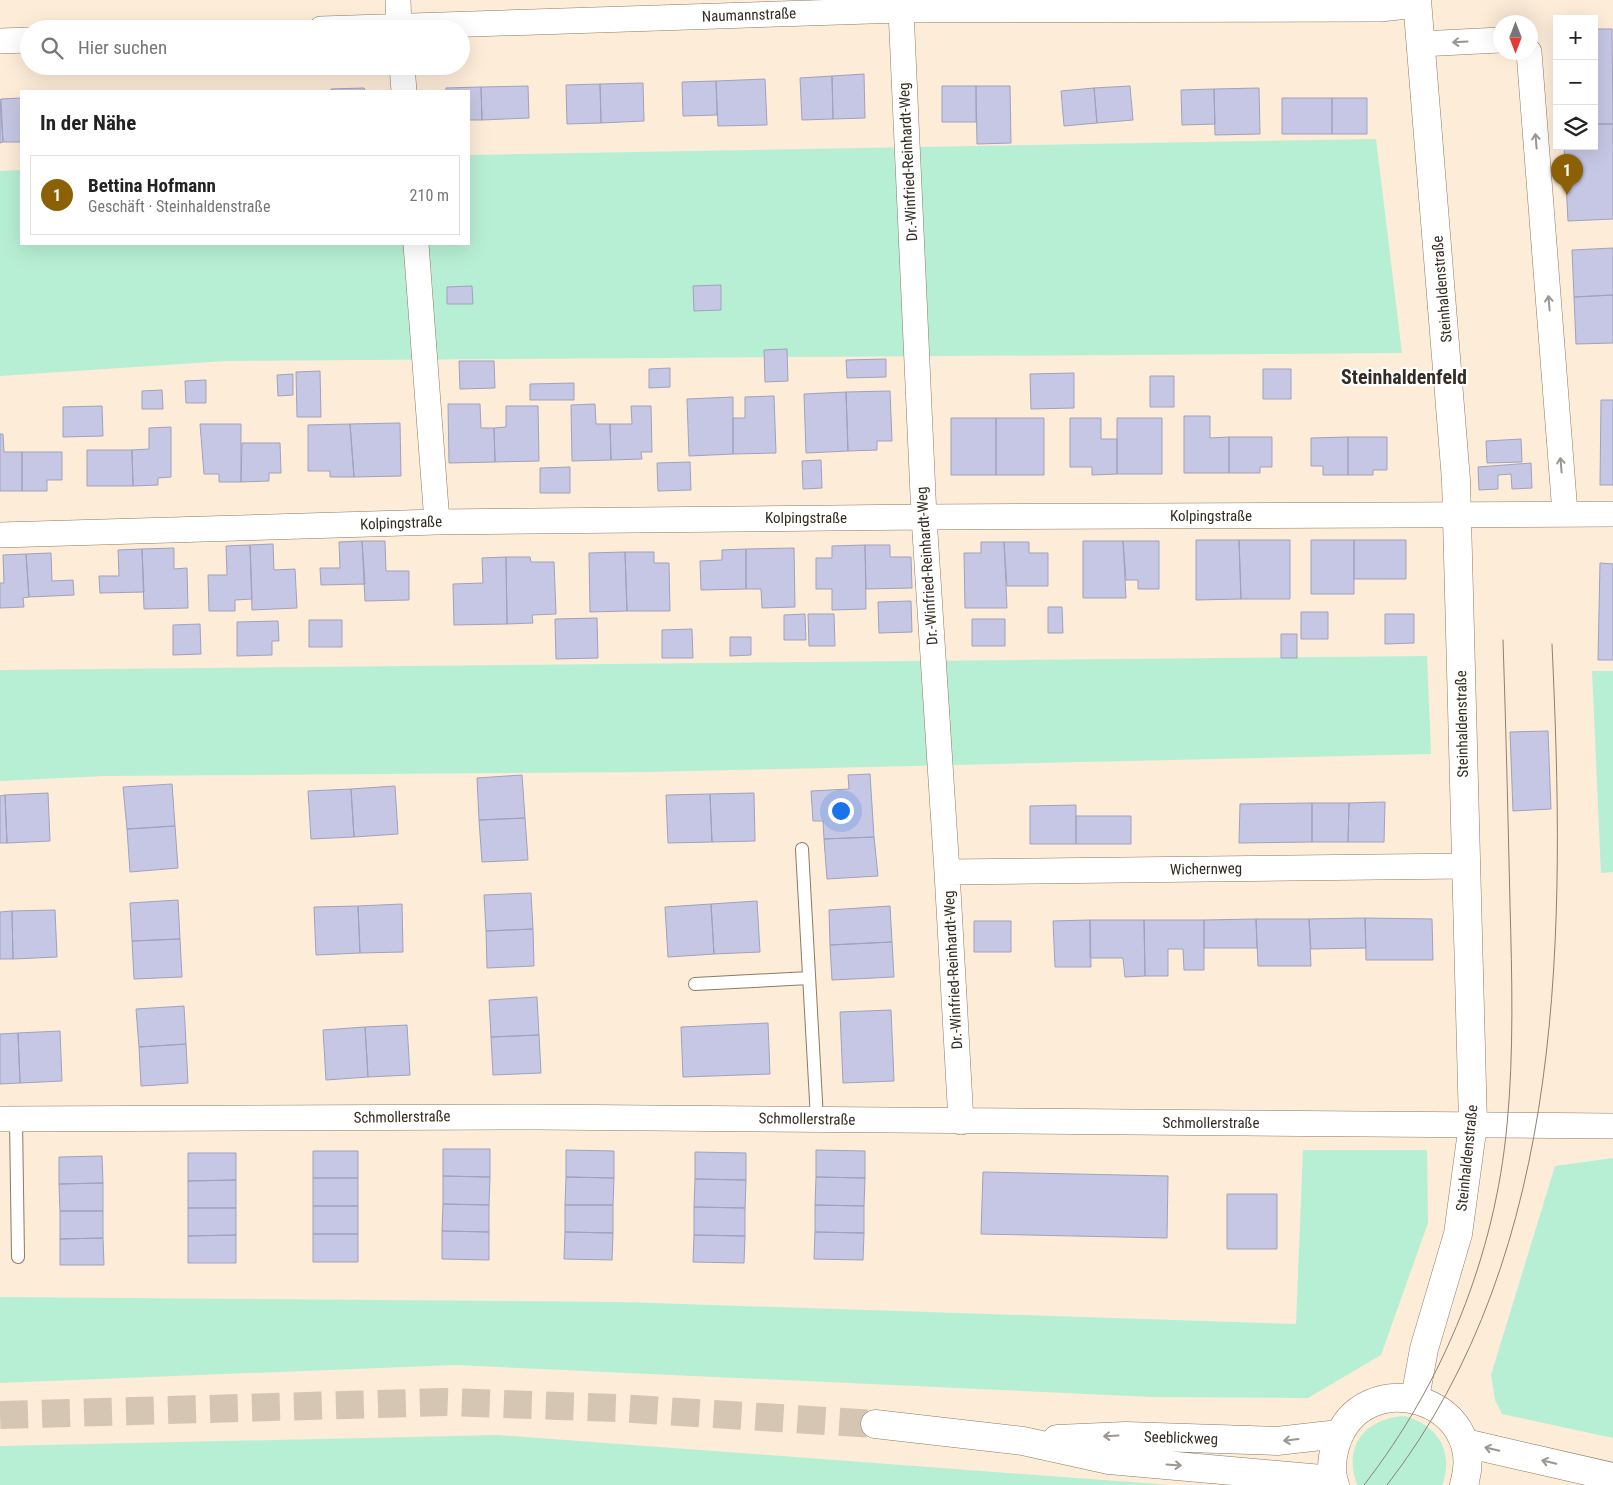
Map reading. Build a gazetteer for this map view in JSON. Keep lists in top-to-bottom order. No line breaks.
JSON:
{"streets":{"street":["Naumannstraße","Dr.-Winfried-Reinhardt-Weg","Steinhaldenstraße","Kolpingstraße","Wichernweg","Schmollerstraße","Seeblickweg"]},"crossings":[["Naumannstraße","Dr.-Winfried-Reinhardt-Weg"],["Naumannstraße","Steinhaldenstraße"],["Dr.-Winfried-Reinhardt-Weg","Kolpingstraße"],["Dr.-Winfried-Reinhardt-Weg","Wichernweg"],["Dr.-Winfried-Reinhardt-Weg","Schmollerstraße"],["Steinhaldenstraße","Kolpingstraße"],["Steinhaldenstraße","Wichernweg"],["Steinhaldenstraße","Schmollerstraße"]],"districts":["Steinhaldenfeld"],"north":"bottom","page":{"map_buttons":["+","−"],"search":"Hier suchen","heading":"In der Nähe","pins":"1","list":[{"mark":"1","name":"Bettina Hofmann","note":"Geschäft · Steinhaldenstraße","value":"210 m"}]}}
